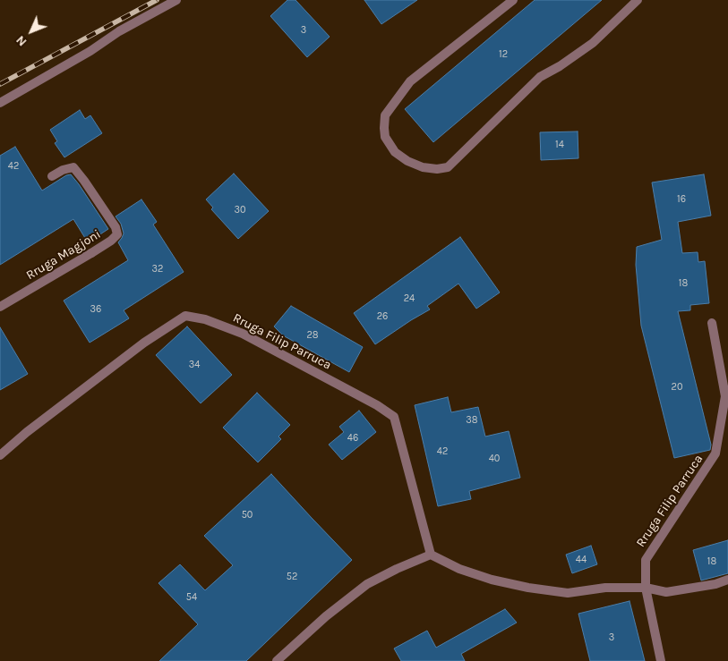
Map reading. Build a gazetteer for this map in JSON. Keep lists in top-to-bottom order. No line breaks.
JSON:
{"streets":{"street":["Rruga Magjoni","Rruga Filip Parruca"]},"house_numbers":["3","12","14","42","16","30","32","18","24","36","26","28","34","20","38","46","42","40","50","44","18","52","54","3"],"north":"bottom left"}
